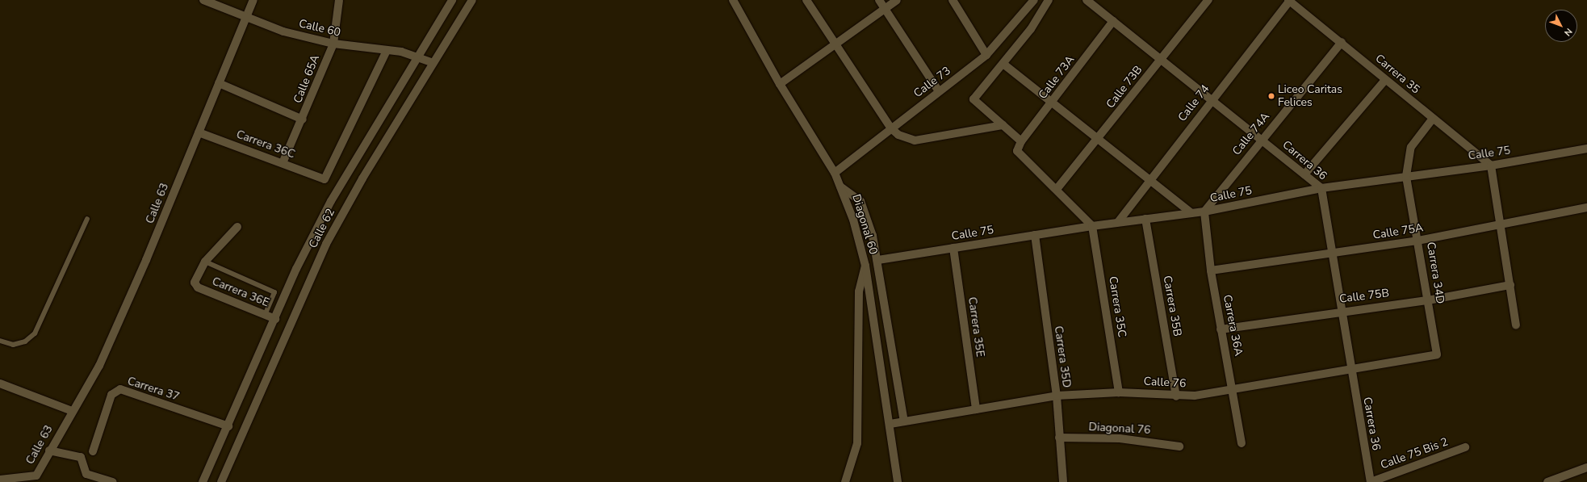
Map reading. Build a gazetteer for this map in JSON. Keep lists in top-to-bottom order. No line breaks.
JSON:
{"streets":{"street":["Calle 60","Carrera 35","Calle 73A","Calle 65A","Calle 73","Calle 73B","Calle 74","Calle 74A","Carrera 36C","Calle 75","Carrera 36","Calle 63","Diagonal 60","Calle 62","Calle 75A","Carrera 34D","Carrera 36E","Calle 75B","Carrera 35B","Carrera 35C","Carrera 36A","Carrera 35E","Carrera 35D","Calle 76","Carrera 37","Diagonal 76","Calle 75 Bis 2"]},"crossings":[["Calle 60","Calle 65A"],["Calle 60","Carrera 36C"],["Calle 60","Calle 63"],["Calle 60","Calle 62"],["Carrera 35","Calle 74"],["Carrera 35","Calle 74A"],["Carrera 35","Calle 75"],["Calle 73A","Carrera 36"],["Calle 65A","Carrera 36C"],["Calle 73","Diagonal 60"],["Calle 73B","Carrera 36"],["Calle 74","Calle 75"],["Calle 74","Carrera 36"],["Calle 74A","Calle 75"],["Calle 74A","Carrera 36"],["Calle 74A","Carrera 36A"],["Carrera 36C","Calle 63"],["Calle 75","Carrera 36"],["Calle 75","Carrera 34D"],["Calle 75","Carrera 35B"],["Calle 75","Carrera 35C"],["Calle 75","Carrera 36A"],["Calle 75","Carrera 35E"],["Calle 75","Carrera 35D"],["Carrera 36","Calle 75A"],["Carrera 36","Calle 75B"],["Carrera 36","Calle 76"],["Carrera 36","Calle 75 Bis 2"],["Diagonal 60","Calle 76"],["Calle 62","Carrera 36E"],["Calle 62","Carrera 37"],["Calle 75A","Carrera 34D"],["Calle 75A","Carrera 36A"],["Carrera 34D","Calle 75B"],["Carrera 34D","Calle 76"],["Calle 75B","Carrera 36A"],["Carrera 35B","Calle 76"],["Carrera 35C","Calle 76"],["Carrera 36A","Calle 76"],["Carrera 35E","Calle 76"],["Carrera 35D","Calle 76"],["Carrera 35D","Diagonal 76"]],"places":["Liceo Caritas Felices"],"north":"bottom right"}
